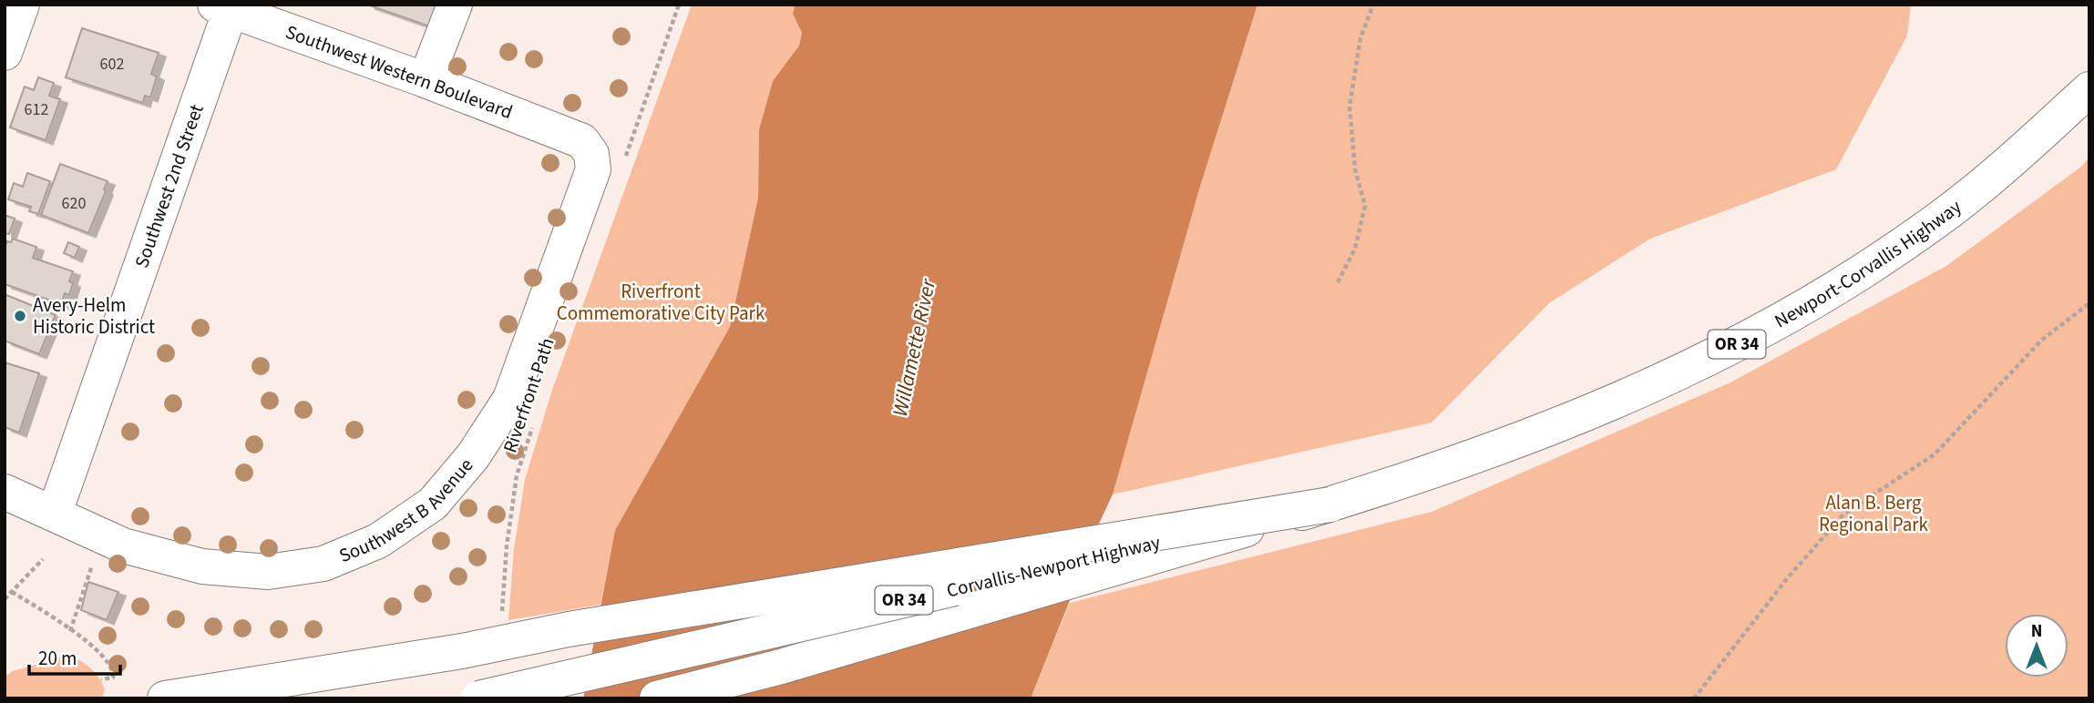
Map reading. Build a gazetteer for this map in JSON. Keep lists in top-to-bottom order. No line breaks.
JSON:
{"streets":{"main road":["Southwest Western Boulevard","Southwest 2nd Street","Newport-Corvallis Highway","OR 34","Southwest B Avenue","Corvallis-Newport Highway"],"path":["Riverfront Path"]},"crossings":[["Southwest Western Boulevard","Southwest 2nd Street"],["Southwest Western Boulevard","Southwest B Avenue"],["Southwest 2nd Street","Southwest B Avenue"],["Newport-Corvallis Highway","Corvallis-Newport Highway"]],"water":["Willamette River"],"parks":["Riverfront Commemorative City Park","Alan B. Berg Regional Park"],"places":["Avery-Helm Historic District"],"house_numbers":["602","612","620"],"scale_bar":"20 m","north":"top"}
